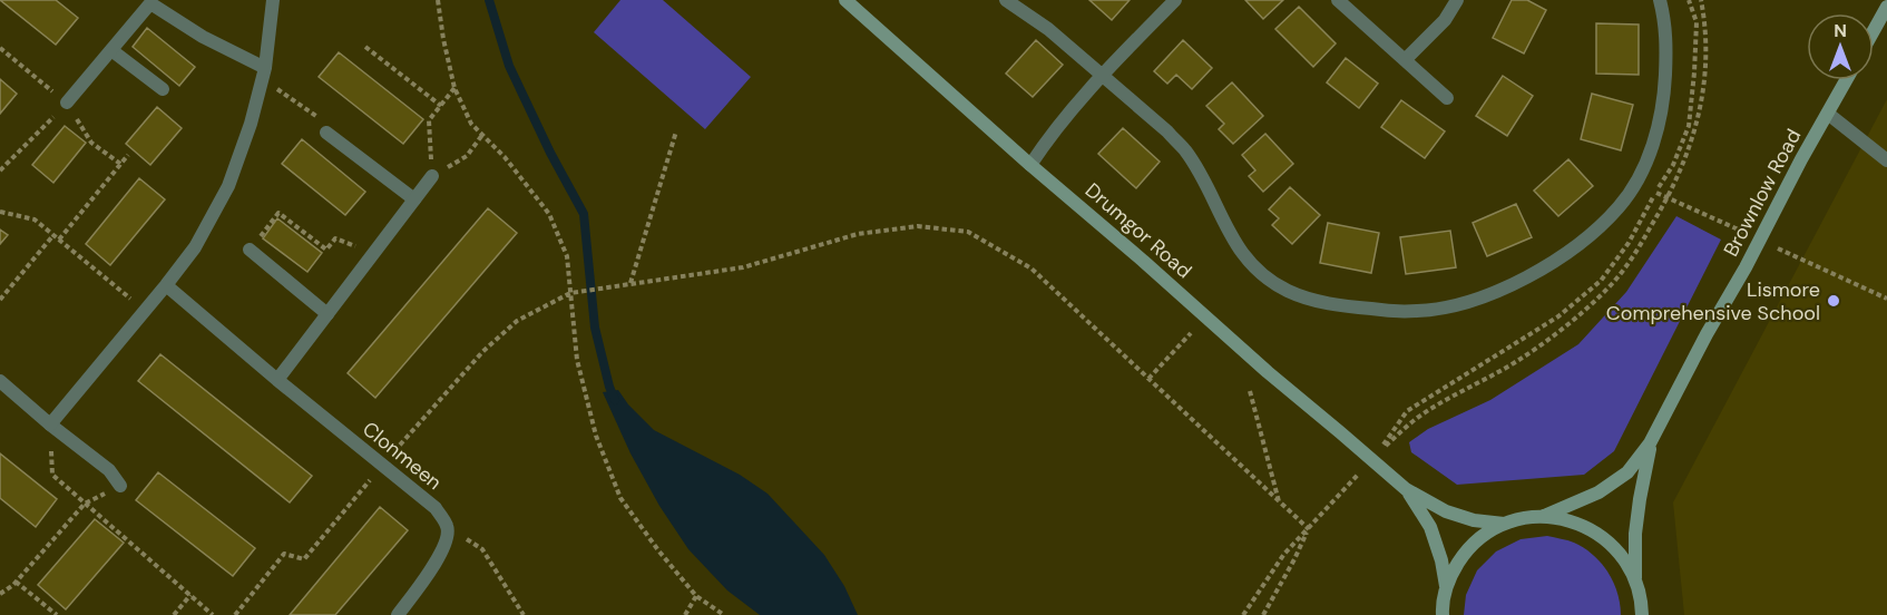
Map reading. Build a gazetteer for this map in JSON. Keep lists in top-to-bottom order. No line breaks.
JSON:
{"streets":{"main road":["Brownlow Road","Drumgor Road"],"street":["Clonmeen"]},"places":["Lismore Comprehensive School"],"north":"top"}
